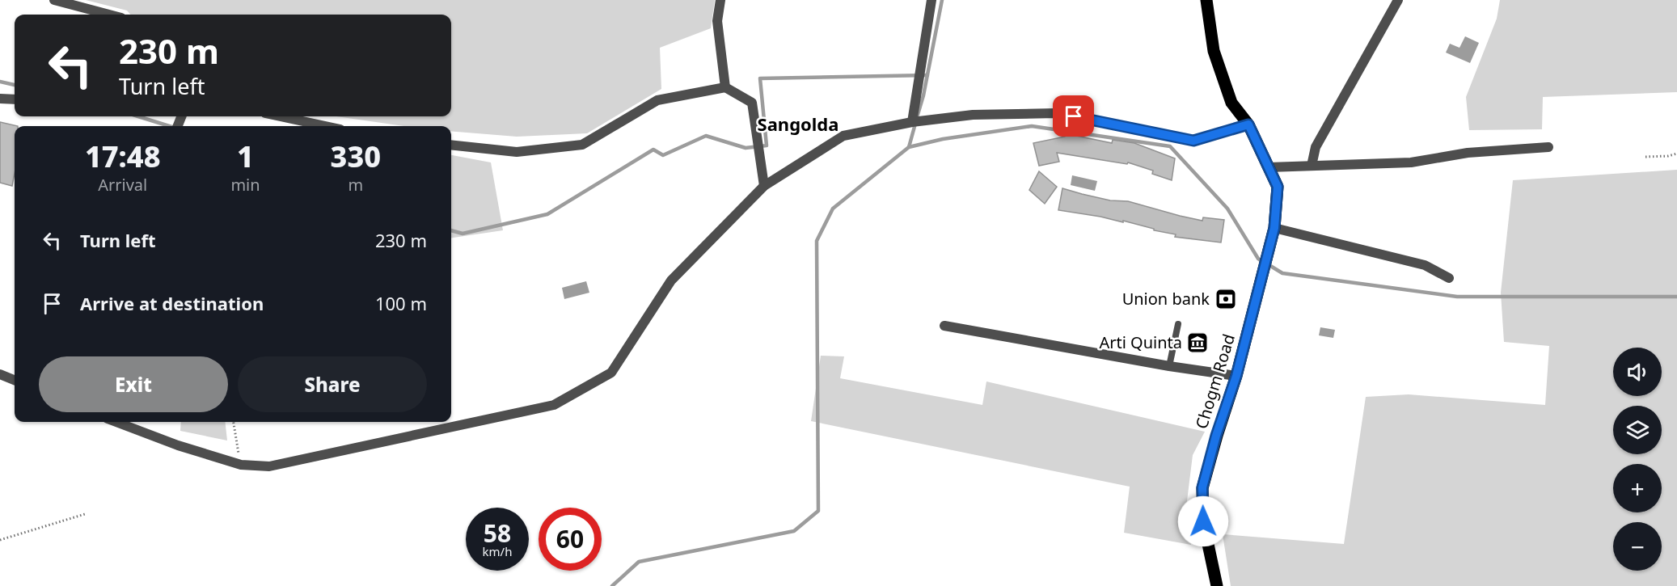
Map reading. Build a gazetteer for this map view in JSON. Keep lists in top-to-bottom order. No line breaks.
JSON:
{"streets":{"main road":["Chogm Road"]},"districts":["Sangolda"],"places":{"bank":["Union bank"],"museum":["Arti Quinta"]},"page":{"turn":["230 m","Turn left"],"eta":["17:48","Arrival","1","min","330","m"],"list":[{"name":"Turn left","value":"230 m"},{"name":"Arrive at destination","value":"100 m"}],"buttons":["Exit","Share"],"map_buttons":["+","−"],"speed":"58 km/h","limit":"60"}}
